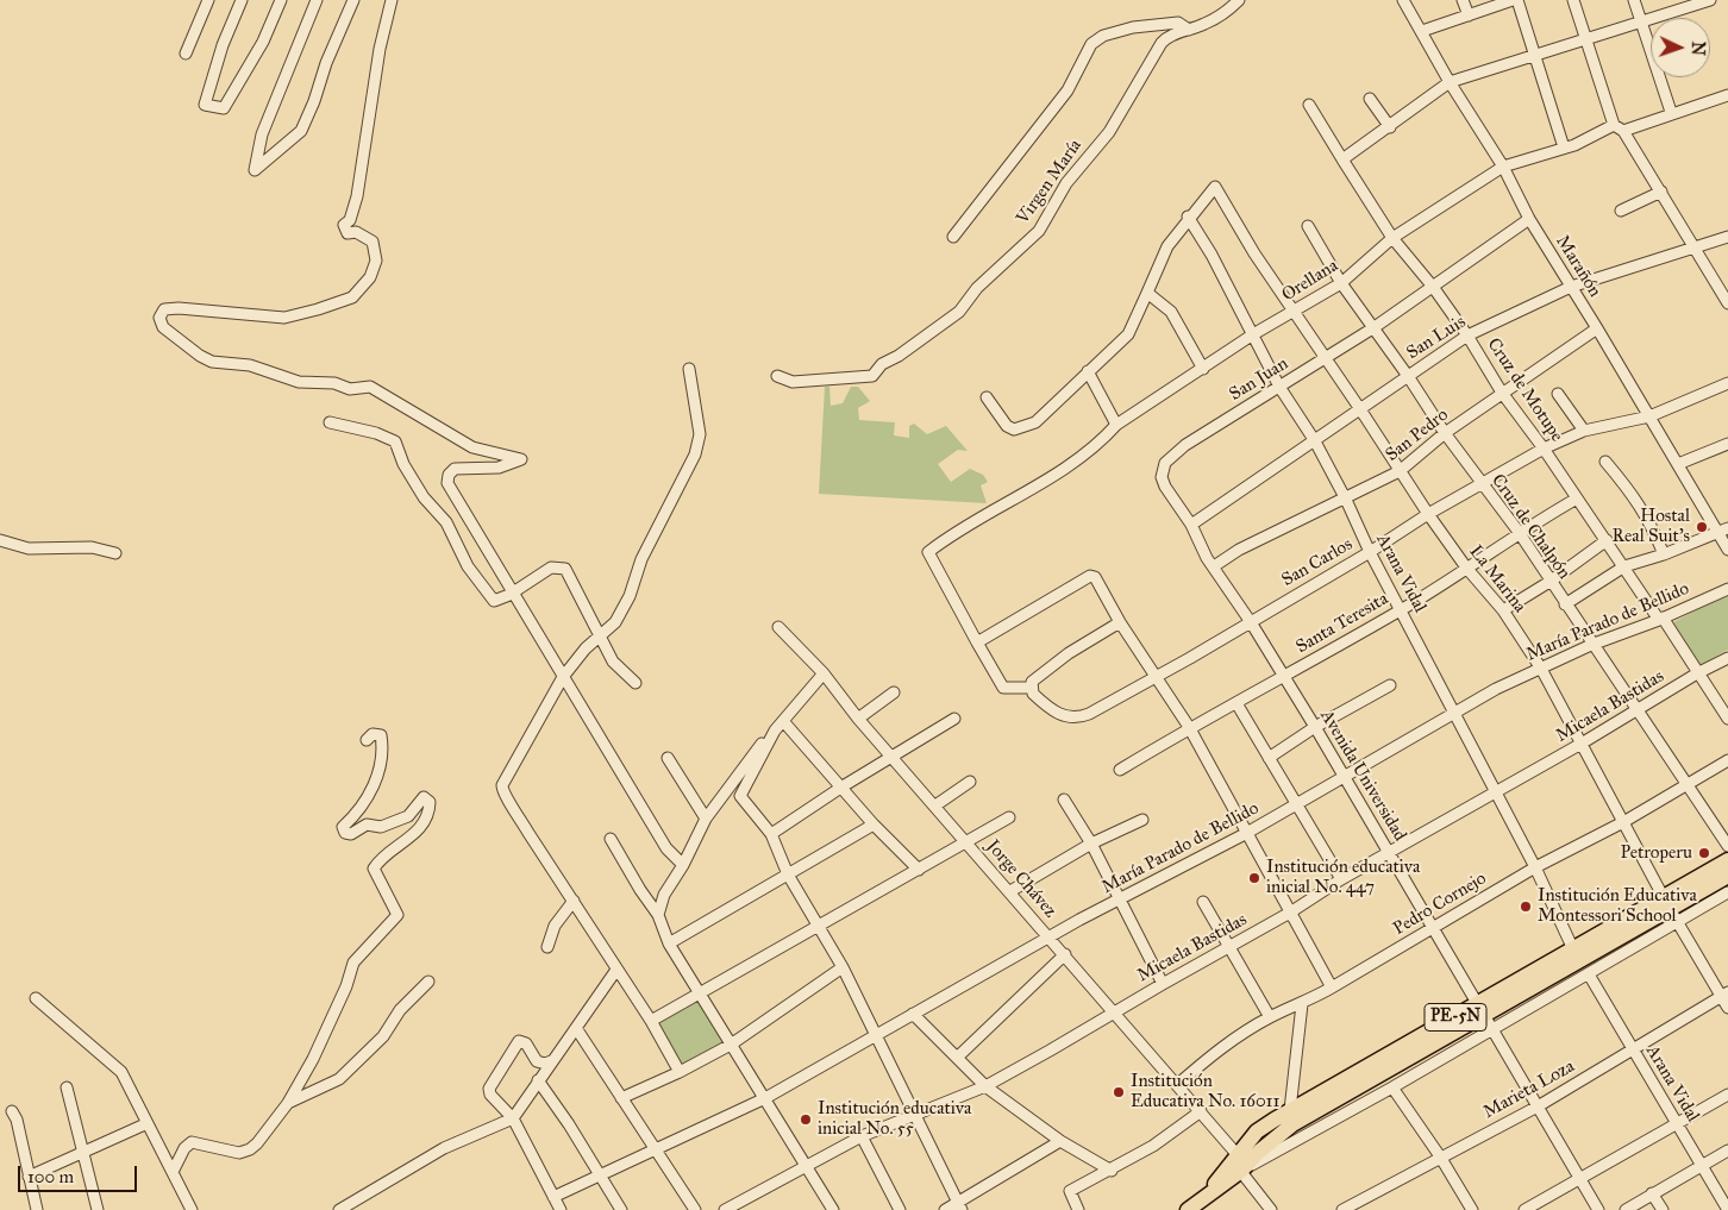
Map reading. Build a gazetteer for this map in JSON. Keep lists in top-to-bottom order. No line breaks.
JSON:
{"streets":{"highway":["PE-5N"],"street":["Virgen María","Marañón","Orellana","San Luis","San Juan","Cruz de Motupe","San Pedro","Cruz de Chalpón","San Carlos","Arana Vidal","La Marina","María Parado de Bellido","Santa Teresita","Micaela Bastidas","Avenida Universidad","Jorge Chávez","Pedro Cornejo","Marieta Loza"]},"crossings":[["Marañón","Orellana"],["Marañón","San Luis"],["Marañón","San Juan"],["Marañón","San Pedro"],["Marañón","San Carlos"],["Orellana","Cruz de Motupe"],["Orellana","Cruz de Chalpón"],["Orellana","Arana Vidal"],["Orellana","La Marina"],["San Luis","San Juan"],["San Luis","Cruz de Motupe"],["San Luis","Cruz de Chalpón"],["San Luis","Arana Vidal"],["San Luis","La Marina"],["San Luis","Avenida Universidad"],["San Juan","Cruz de Motupe"],["San Juan","Cruz de Chalpón"],["San Juan","Arana Vidal"],["San Juan","La Marina"],["San Juan","Avenida Universidad"],["Cruz de Motupe","San Pedro"],["Cruz de Motupe","San Carlos"],["Cruz de Motupe","María Parado de Bellido"],["Cruz de Motupe","Santa Teresita"],["Cruz de Motupe","Micaela Bastidas"],["San Pedro","Cruz de Chalpón"],["San Pedro","Arana Vidal"],["San Pedro","La Marina"],["San Pedro","Avenida Universidad"],["Cruz de Chalpón","San Carlos"],["Cruz de Chalpón","María Parado de Bellido"],["Cruz de Chalpón","Santa Teresita"],["Cruz de Chalpón","Micaela Bastidas"],["Cruz de Chalpón","Pedro Cornejo"],["San Carlos","Arana Vidal"],["San Carlos","La Marina"],["San Carlos","Avenida Universidad"],["Arana Vidal","La Marina"],["Arana Vidal","María Parado de Bellido"],["Arana Vidal","Santa Teresita"],["Arana Vidal","Micaela Bastidas"],["Arana Vidal","Pedro Cornejo"],["Arana Vidal","PE-5N"],["Arana Vidal","Marieta Loza"],["La Marina","María Parado de Bellido"],["La Marina","Santa Teresita"],["La Marina","Micaela Bastidas"],["La Marina","Pedro Cornejo"],["La Marina","PE-5N"],["La Marina","Marieta Loza"],["María Parado de Bellido","Avenida Universidad"],["María Parado de Bellido","Jorge Chávez"],["Santa Teresita","Avenida Universidad"],["Micaela Bastidas","Avenida Universidad"],["Micaela Bastidas","Jorge Chávez"],["Avenida Universidad","Pedro Cornejo"],["Avenida Universidad","PE-5N"],["Avenida Universidad","Marieta Loza"],["Jorge Chávez","Pedro Cornejo"],["Jorge Chávez","PE-5N"]],"places":["Hostal Real Suit's","Petroperu","Institución educativa inicial No. 447","Institución Educativa Montessori School","Institución Educativa No. 16011","Institución educativa inicial No. 55"],"scale_bar":"100 m","north":"right"}
